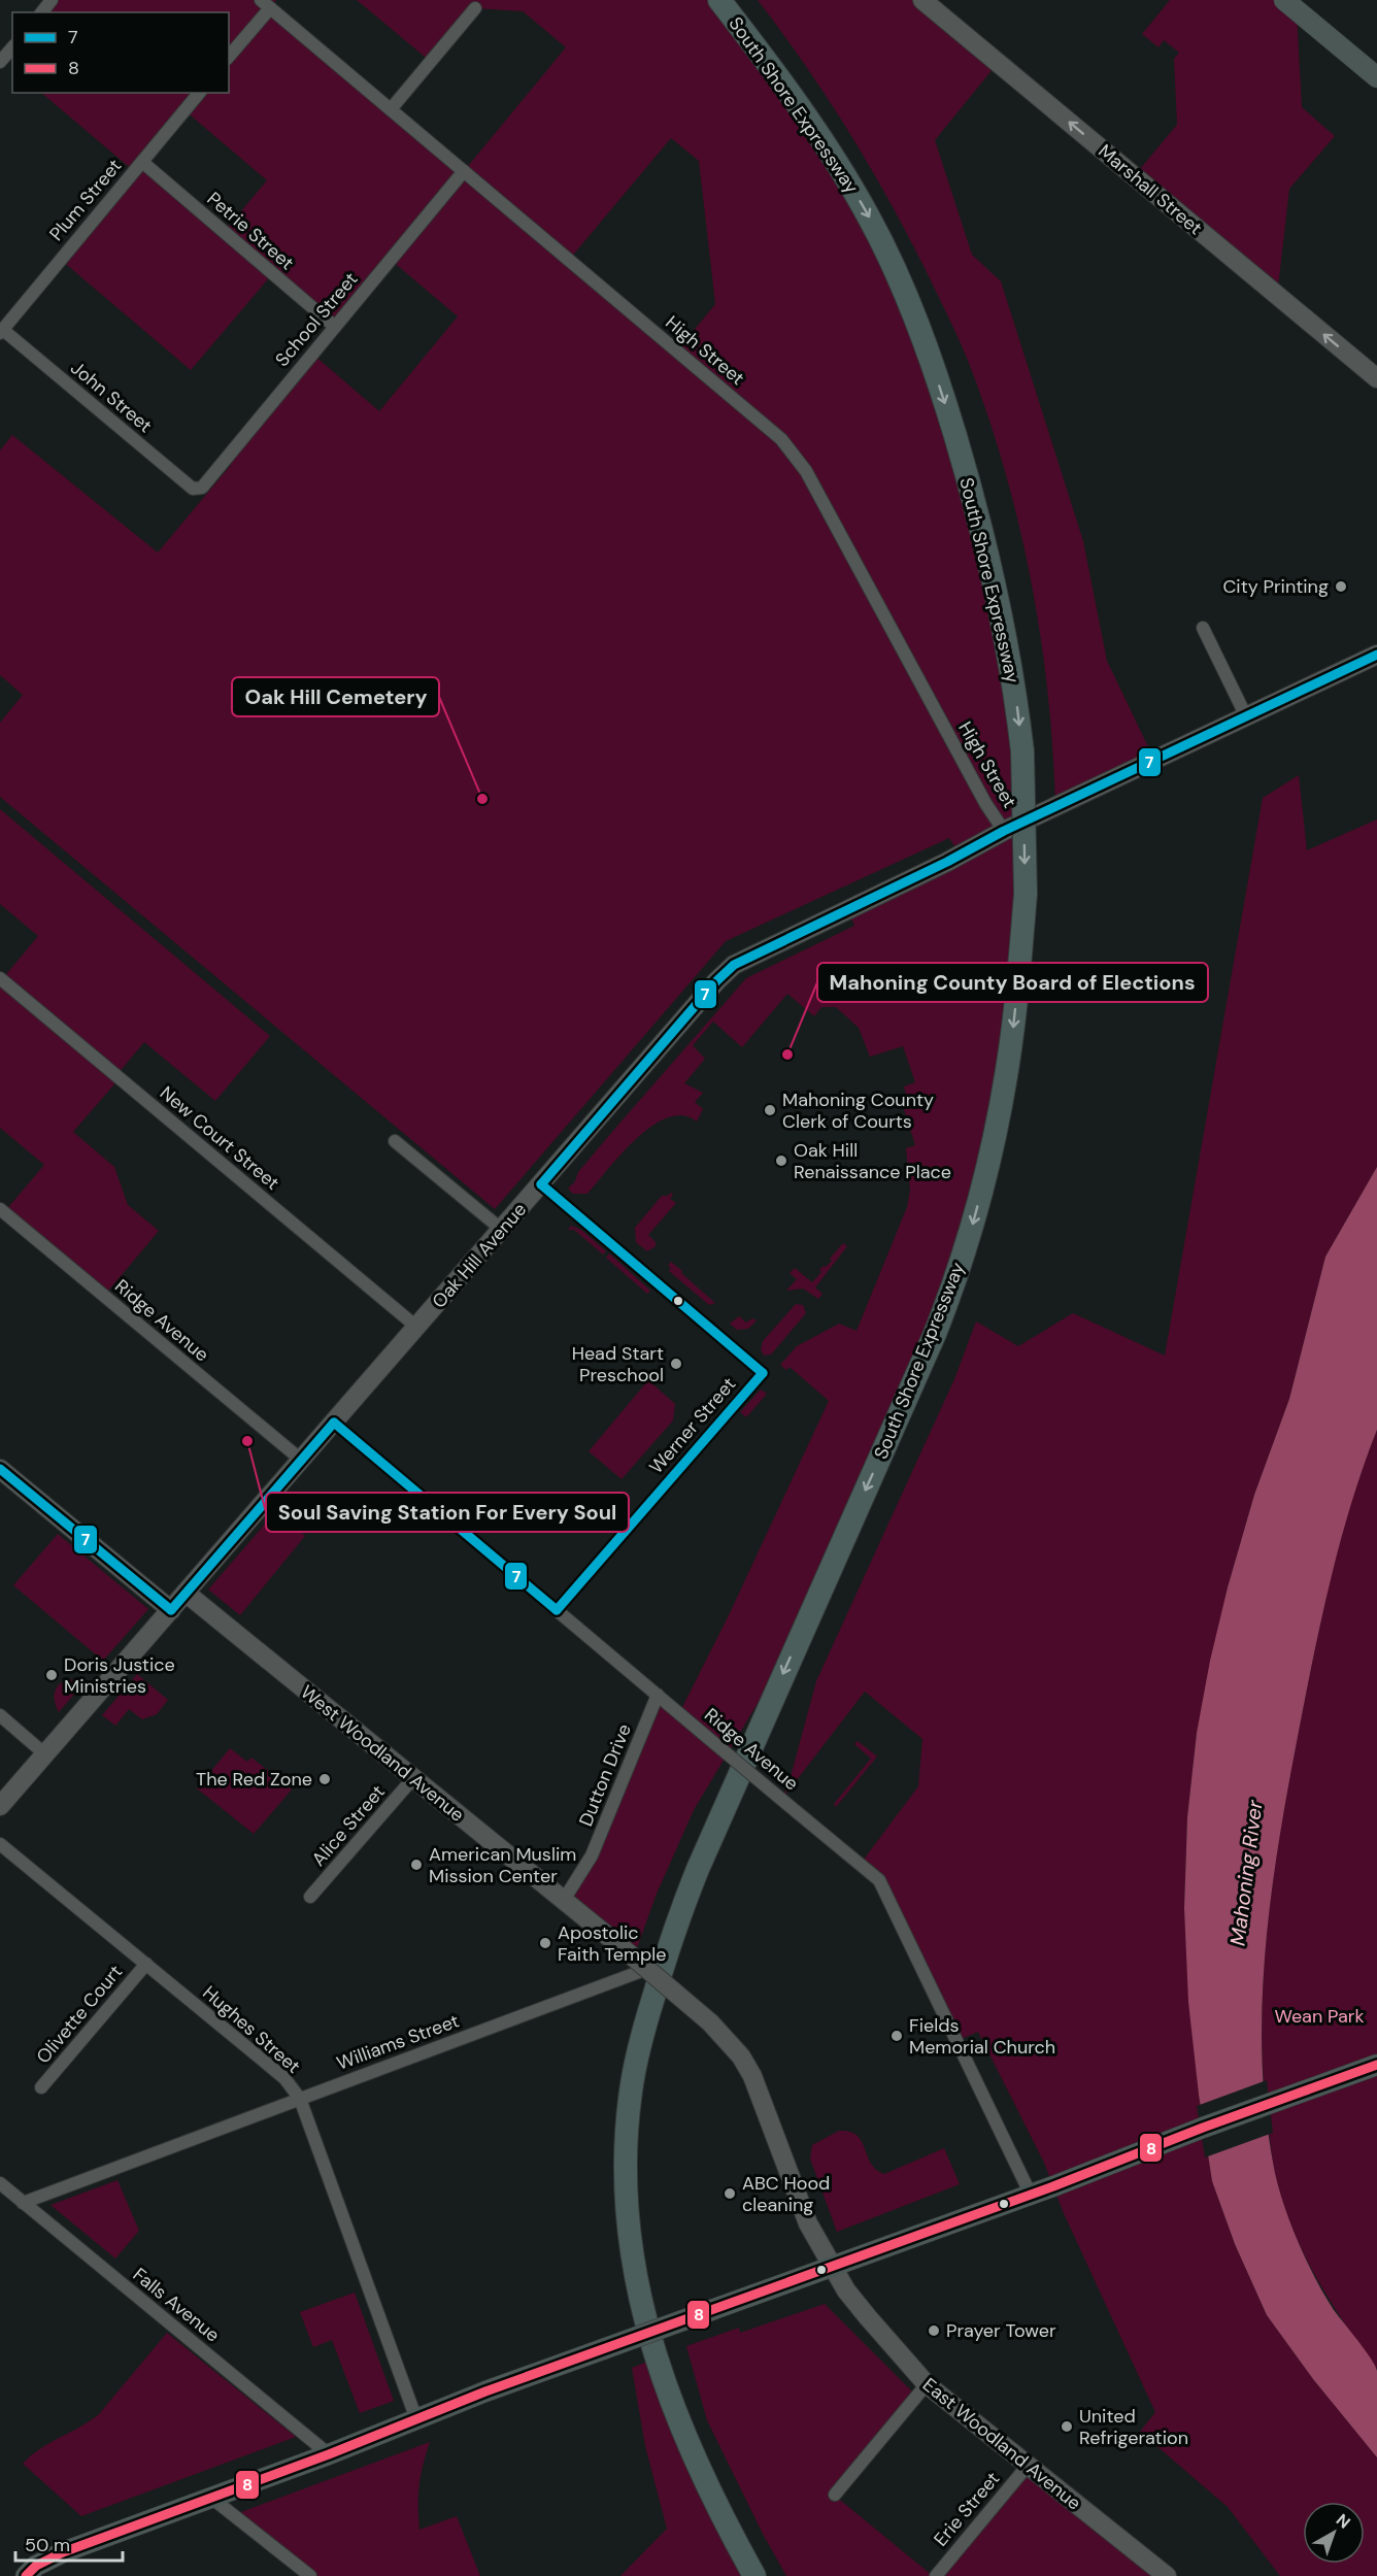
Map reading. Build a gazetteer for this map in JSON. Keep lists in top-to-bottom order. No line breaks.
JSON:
{"streets":{"highway":["South Shore Expressway"],"street":["Marshall Street","Plum Street","Petrie Street","School Street","High Street","John Street","New Court Street","Oak Hill Avenue","Ridge Avenue","Werner Street","West Woodland Avenue","Dutton Drive","Alice Street","Olivette Court","Hughes Street","Williams Street","Falls Avenue","East Woodland Avenue","Erie Street"]},"crossings":[["Plum Street","Petrie Street"],["Plum Street","John Street"],["Petrie Street","School Street"],["School Street","High Street"],["School Street","John Street"],["High Street","Oak Hill Avenue"],["New Court Street","Oak Hill Avenue"],["Oak Hill Avenue","Ridge Avenue"],["Oak Hill Avenue","Werner Street"],["Oak Hill Avenue","West Woodland Avenue"],["Ridge Avenue","Werner Street"],["Ridge Avenue","Dutton Drive"],["West Woodland Avenue","Dutton Drive"],["West Woodland Avenue","Alice Street"],["West Woodland Avenue","Williams Street"],["West Woodland Avenue","East Woodland Avenue"],["Olivette Court","Hughes Street"],["Hughes Street","Williams Street"],["Williams Street","Falls Avenue"],["East Woodland Avenue","Erie Street"]],"one_way":["South Shore Expressway","Marshall Street"],"water":["Mahoning River"],"parks":["Wean Park"],"places":["City Printing","Oak Hill Cemetery","Mahoning County Board of Elections","Mahoning County Clerk of Courts","Oak Hill Renaissance Place","Head Start Preschool","Soul Saving Station For Every Soul","Doris Justice Ministries","The Red Zone","American Muslim Mission Center","Apostolic Faith Temple","Fields Memorial Church","ABC Hood cleaning","Prayer Tower","United Refrigeration"],"lines":["transit line 7","transit line 8"],"legend":["7","8"],"scale_bar":"50 m","north":"top right"}
